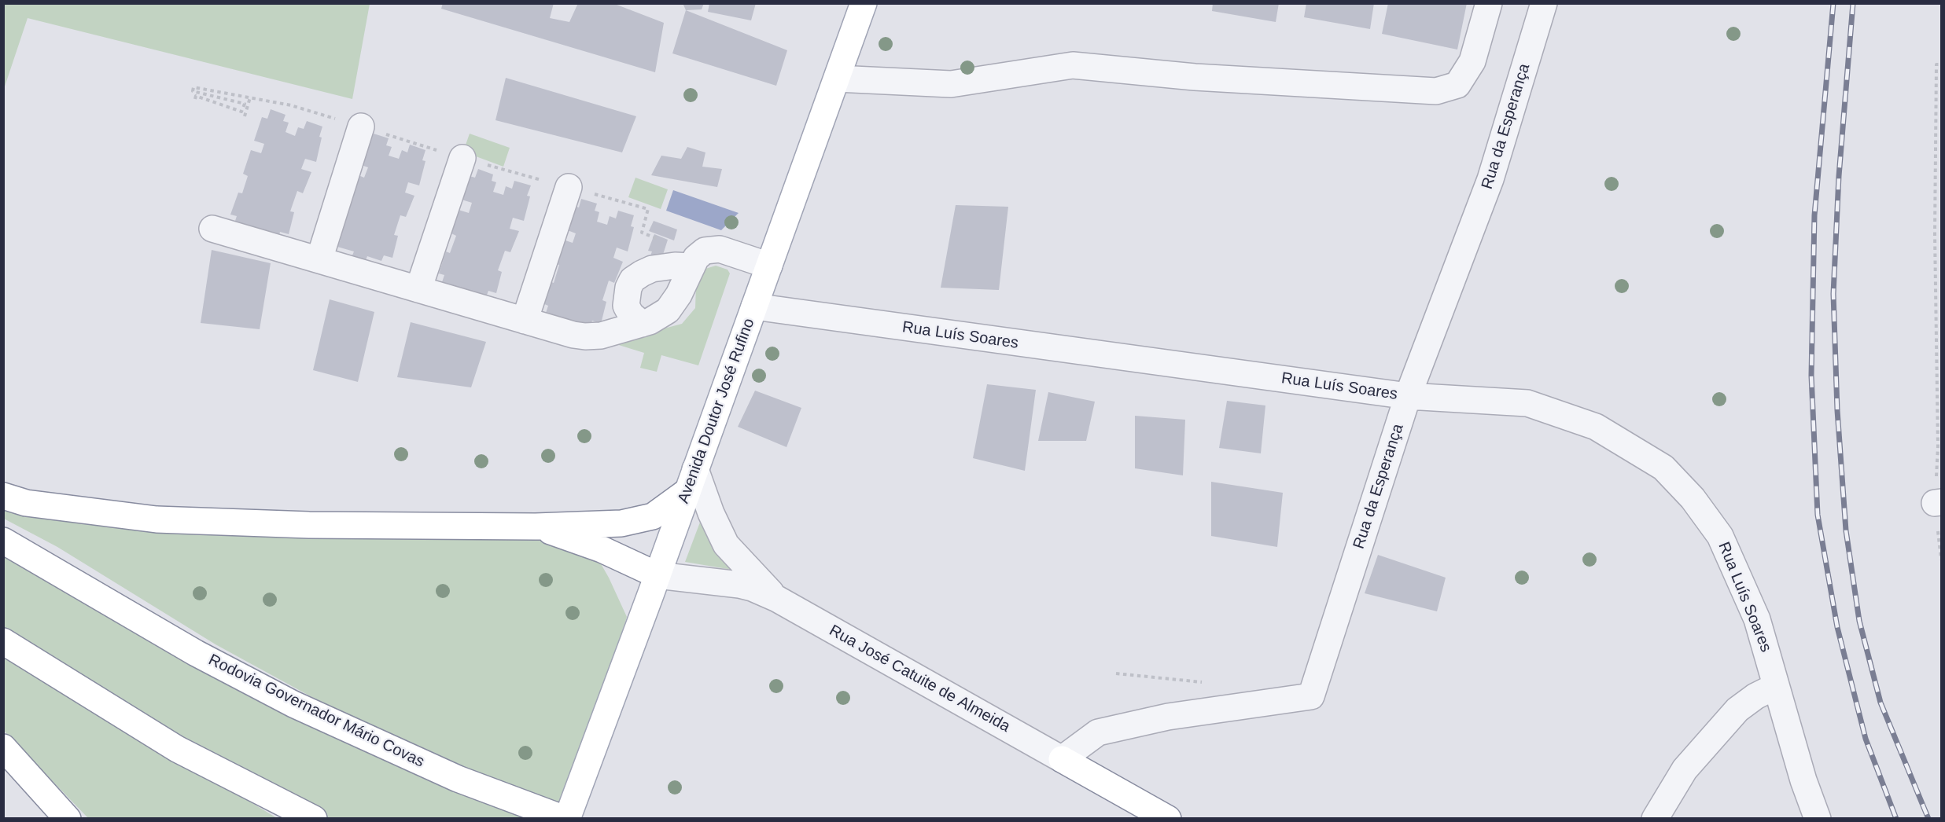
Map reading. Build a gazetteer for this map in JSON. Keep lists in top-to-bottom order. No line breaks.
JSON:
{"streets":{"main road":["Avenida Doutor José Rufino","Rodovia Governador Mário Covas"],"street":["Rua da Esperança","Rua Luís Soares","Rua José Catuite de Almeida"]},"crossings":[["Rua da Esperança","Rua Luís Soares"],["Rua da Esperança","Rua José Catuite de Almeida"],["Rua Luís Soares","Avenida Doutor José Rufino"],["Avenida Doutor José Rufino","Rua José Catuite de Almeida"],["Avenida Doutor José Rufino","Rodovia Governador Mário Covas"]]}
